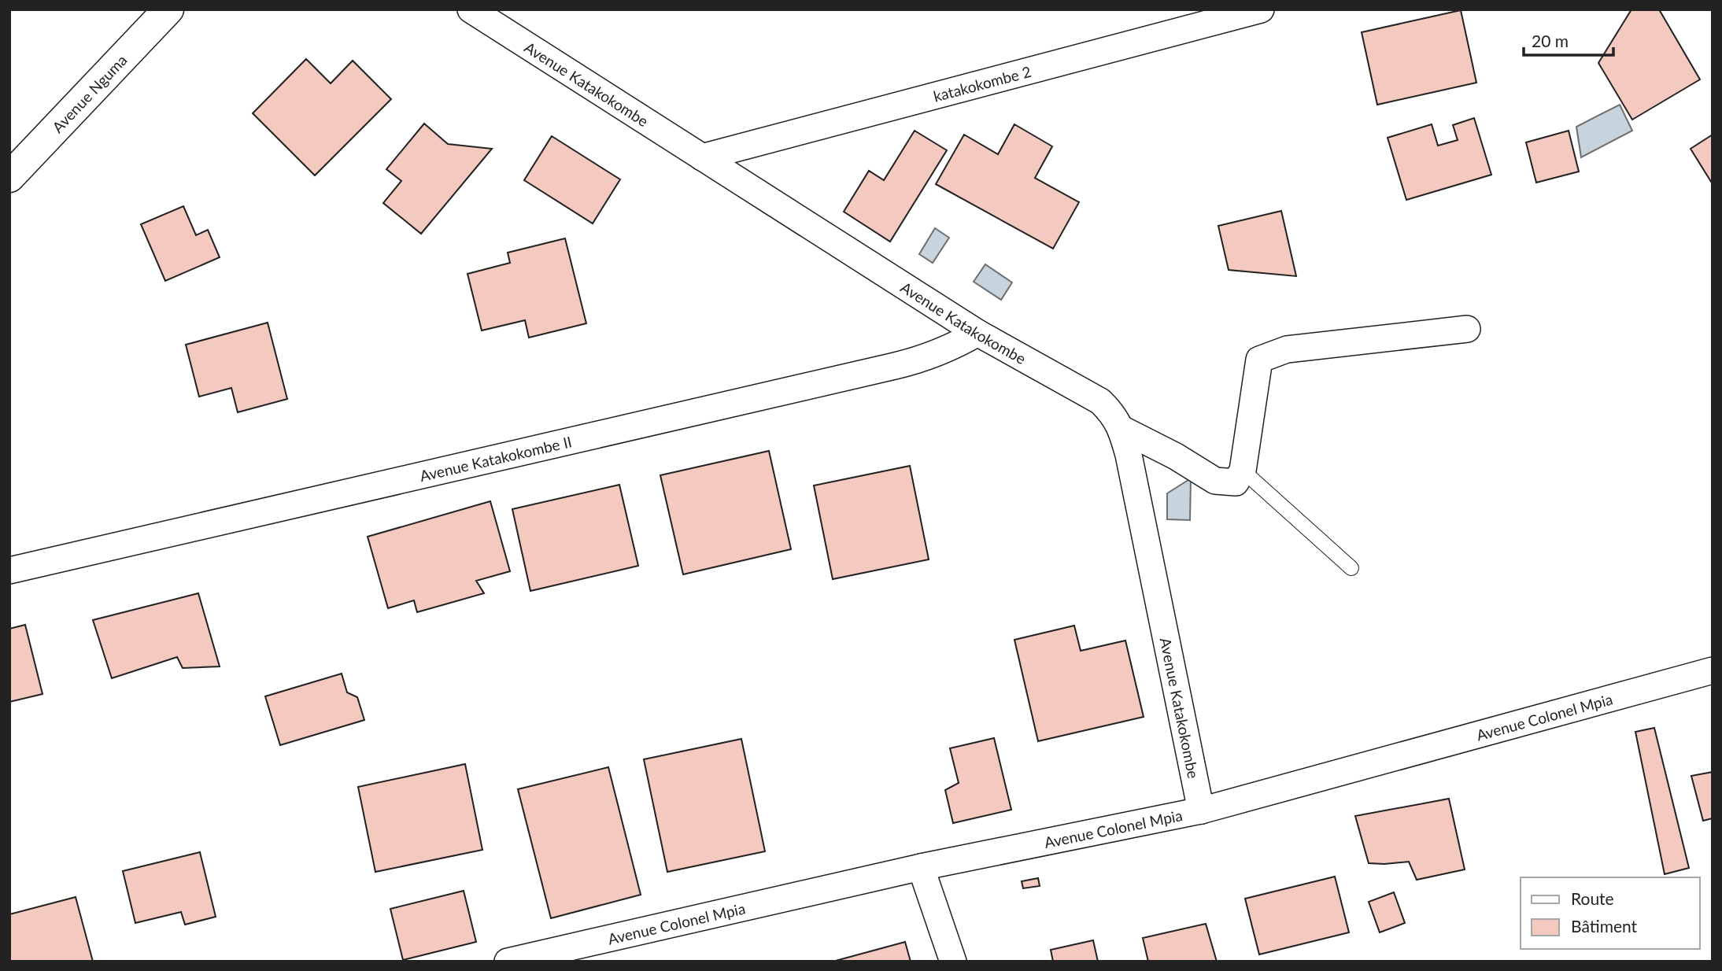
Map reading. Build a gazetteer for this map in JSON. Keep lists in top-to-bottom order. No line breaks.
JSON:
{"streets":{"main road":["Avenue Nguma"],"street":["Avenue Katakokombe","katakokombe 2","Avenue Katakokombe II","Avenue Colonel Mpia"]},"crossings":[["Avenue Katakokombe","katakokombe 2"],["Avenue Katakokombe","Avenue Katakokombe II"],["Avenue Katakokombe","Avenue Colonel Mpia"]],"legend":["Route","Bâtiment"],"scale_bar":"20 m"}
